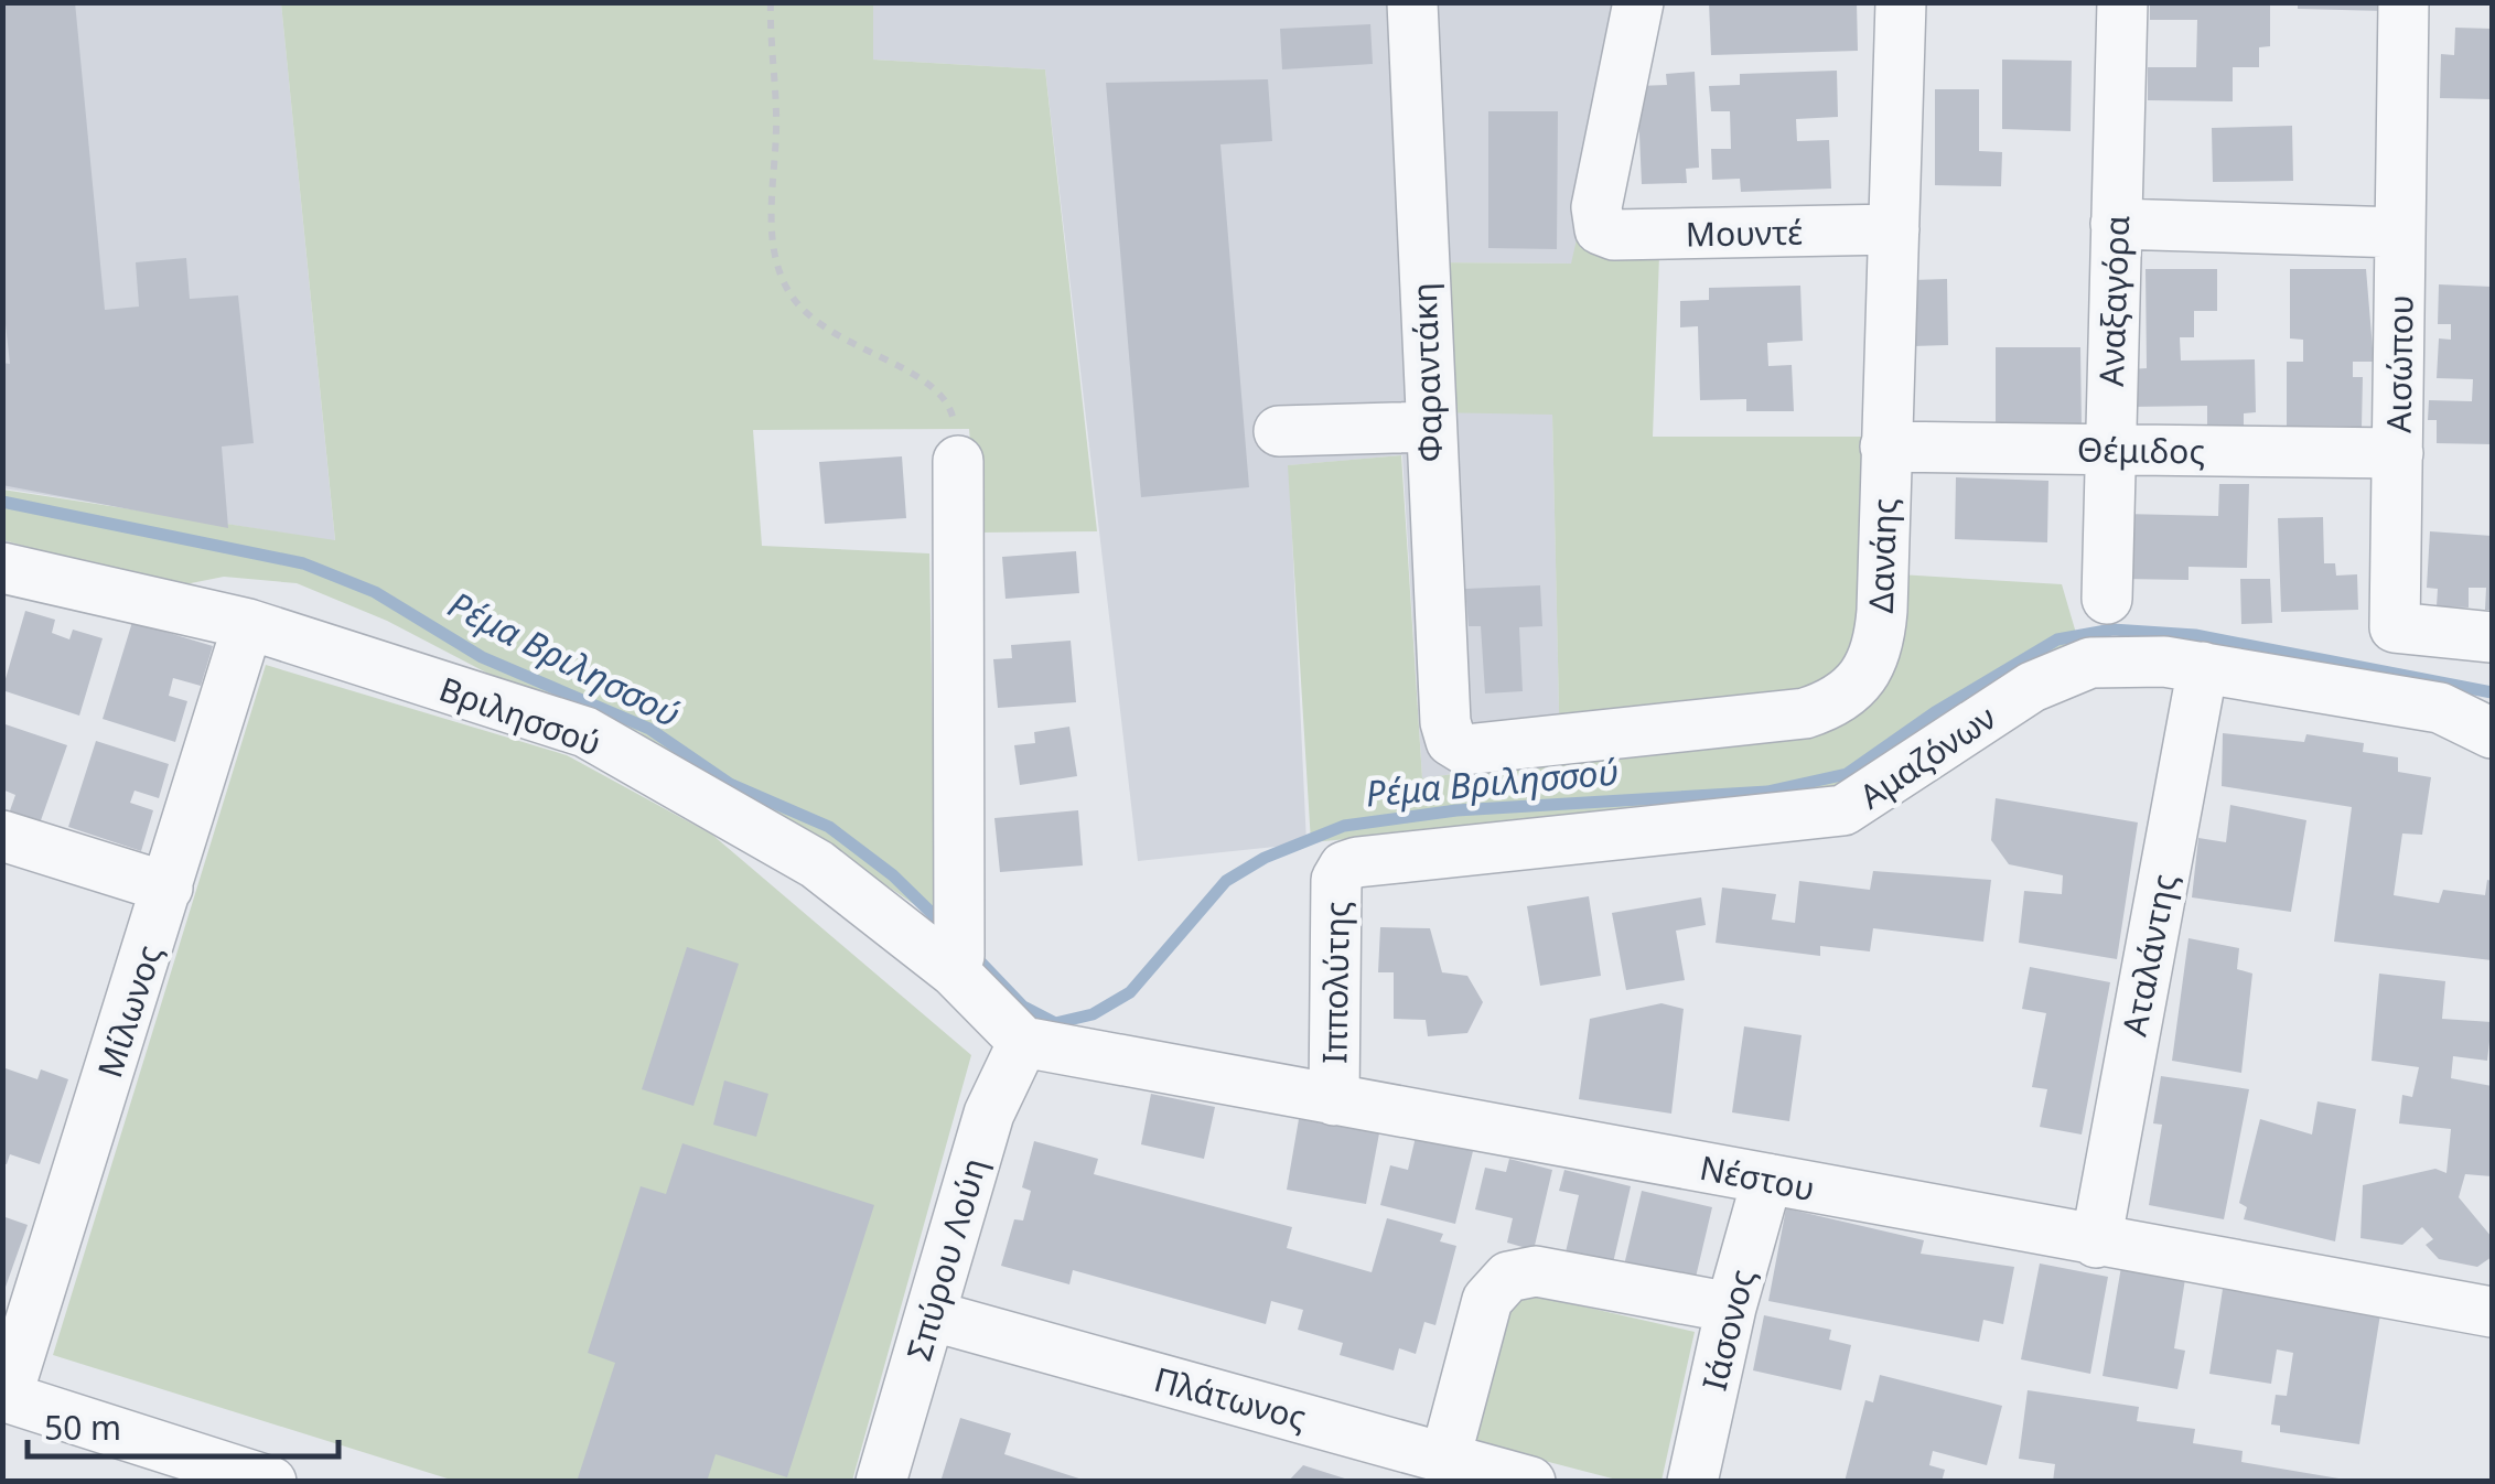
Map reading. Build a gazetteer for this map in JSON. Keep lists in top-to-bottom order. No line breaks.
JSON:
{"streets":{"street":["Μουντέ","Αναξαγόρα","Αισώπου","Φαραντάκη","Θέμιδος","Δανάης","Βριλησσού","Αμαζόνων","Αταλάντης","Ιππολύτης","Μίλωνος","Νέστου","Σπύρου Λούη","Ιάσονος","Πλάτωνος"]},"crossings":[["Μουντέ","Δανάης"],["Αναξαγόρα","Θέμιδος"],["Αισώπου","Θέμιδος"],["Φαραντάκη","Δανάης"],["Θέμιδος","Δανάης"],["Βριλησσού","Μίλωνος"],["Βριλησσού","Νέστου"],["Βριλησσού","Σπύρου Λούη"],["Αμαζόνων","Αταλάντης"],["Αμαζόνων","Ιππολύτης"],["Αταλάντης","Νέστου"],["Ιππολύτης","Νέστου"],["Νέστου","Σπύρου Λούη"],["Νέστου","Ιάσονος"],["Σπύρου Λούη","Πλάτωνος"]],"water":["Ρέμα Βριλησσού"],"scale_bar":"50 m"}
